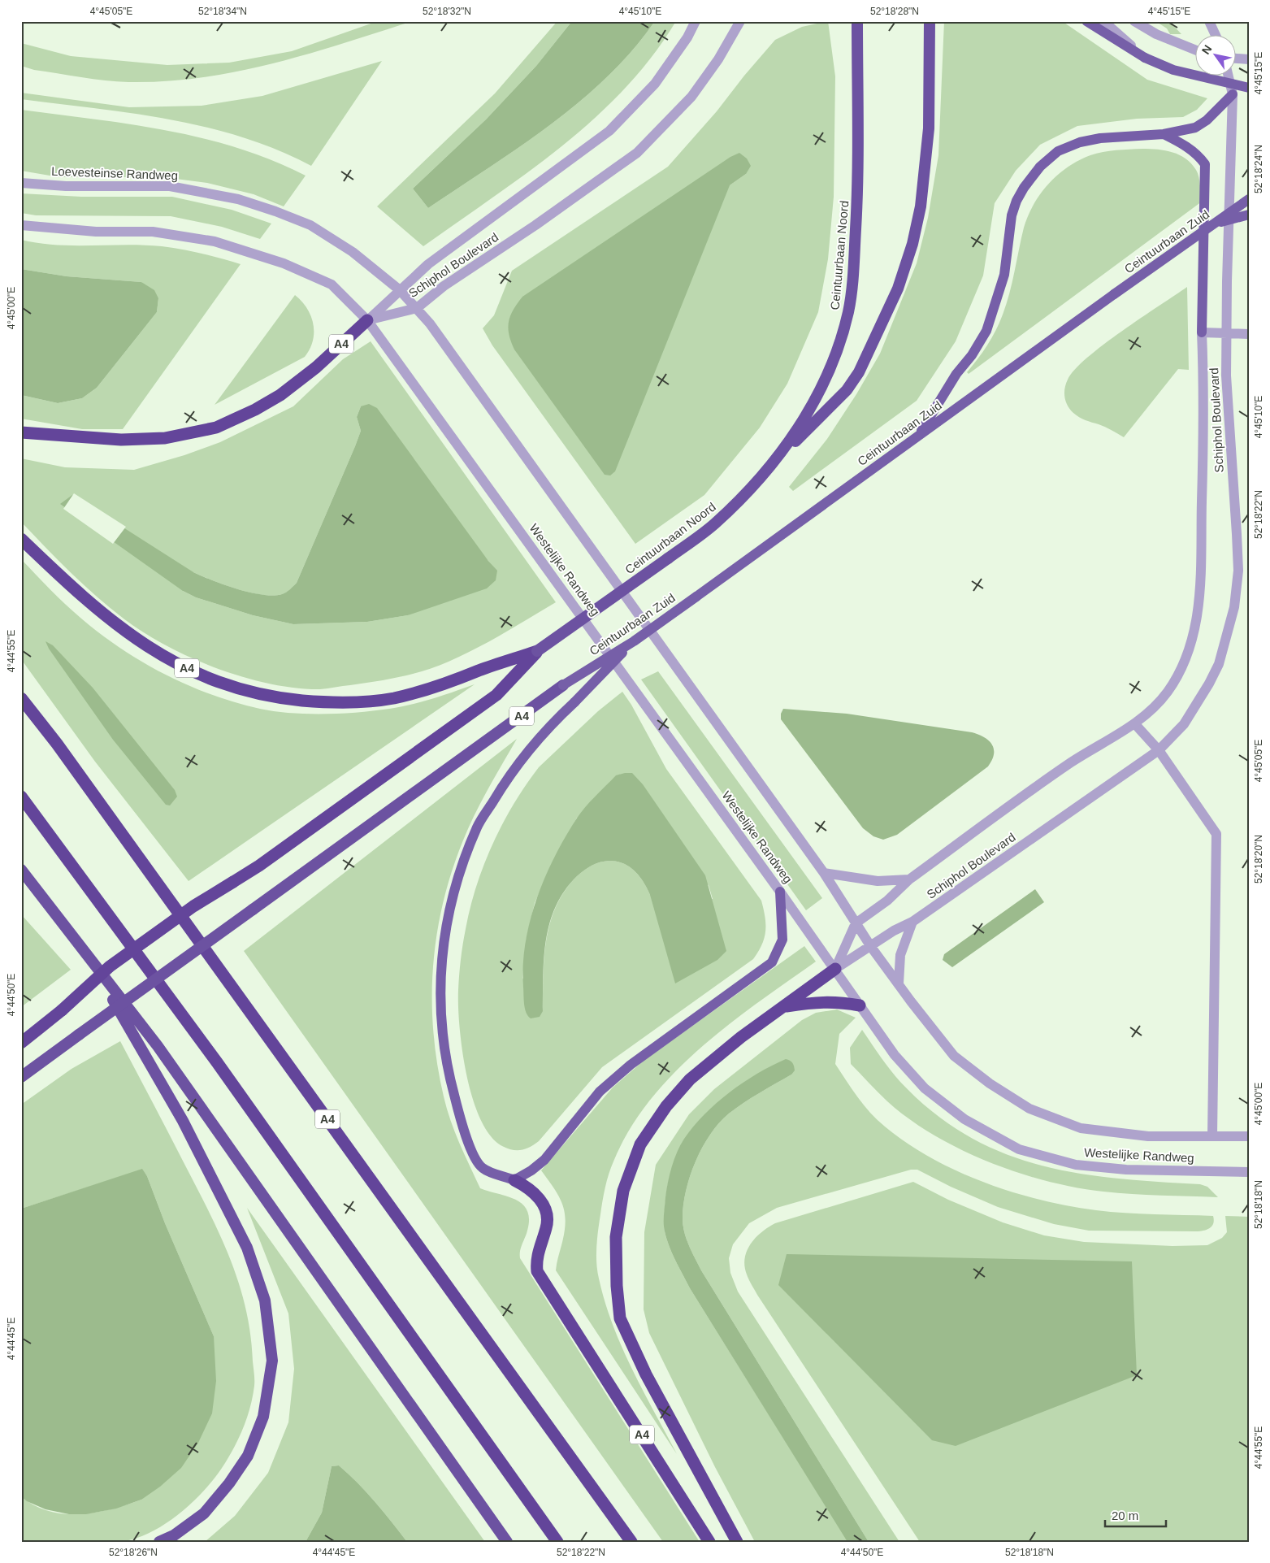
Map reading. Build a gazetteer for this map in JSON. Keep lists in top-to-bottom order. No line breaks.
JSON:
{"streets":{"highway":["Ceintuurbaan Noord","A4"],"main road":["Ceintuurbaan Zuid"],"street":["Loevesteinse Randweg","Schiphol Boulevard","Westelijke Randweg"]},"crossings":[["Loevesteinse Randweg","Schiphol Boulevard"],["Loevesteinse Randweg","Westelijke Randweg"],["Ceintuurbaan Zuid","A4"],["Ceintuurbaan Noord","A4"],["Schiphol Boulevard","A4"],["Schiphol Boulevard","Westelijke Randweg"],["A4","Westelijke Randweg"]],"scale_bar":"20 m","north":"top left","coordinates":["4°45'05\"E","52°18'34\"N","52°18'32\"N","4°45'10\"E","52°18'28\"N","4°45'15\"E","52°18'24\"N","4°45'00\"E","52°18'22\"N","4°44'55\"E","52°18'20\"N","4°44'50\"E","52°18'18\"N","4°44'45\"E","52°18'26\"N"]}
